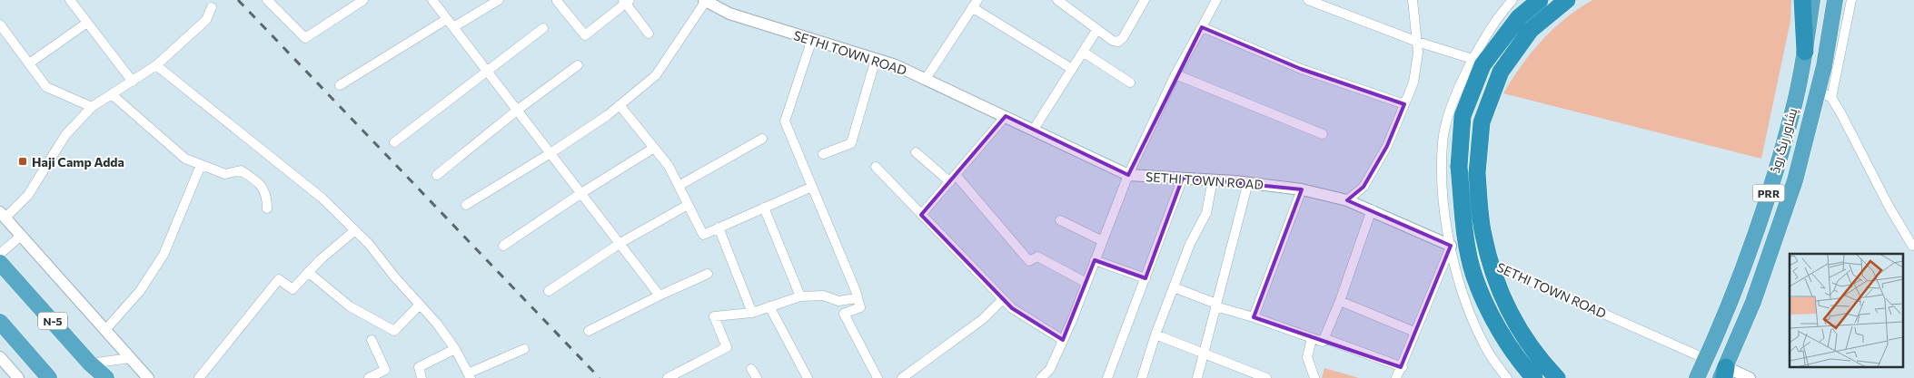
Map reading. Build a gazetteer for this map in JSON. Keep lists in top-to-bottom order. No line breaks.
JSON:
{"streets":{"highway":["پشاور رنگ روڈ","PRR","N-5"],"street":["SETHI TOWN ROAD"]},"crossings":[["SETHI TOWN ROAD","پشاور رنگ روڈ"]],"places":{"transit":["Haji Camp Adda"]}}
